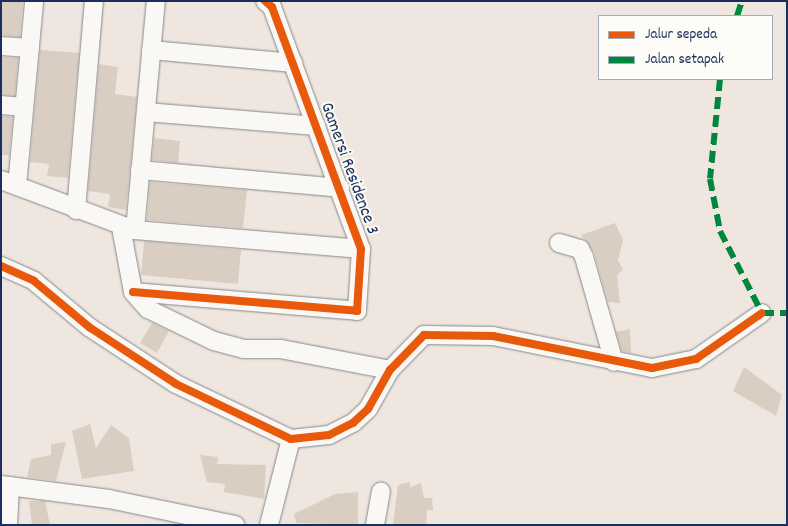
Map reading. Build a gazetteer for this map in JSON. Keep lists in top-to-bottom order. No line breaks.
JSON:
{"streets":{"street":["Gamersi Residence 3"]},"legend":["Jalur sepeda","Jalan setapak"]}
